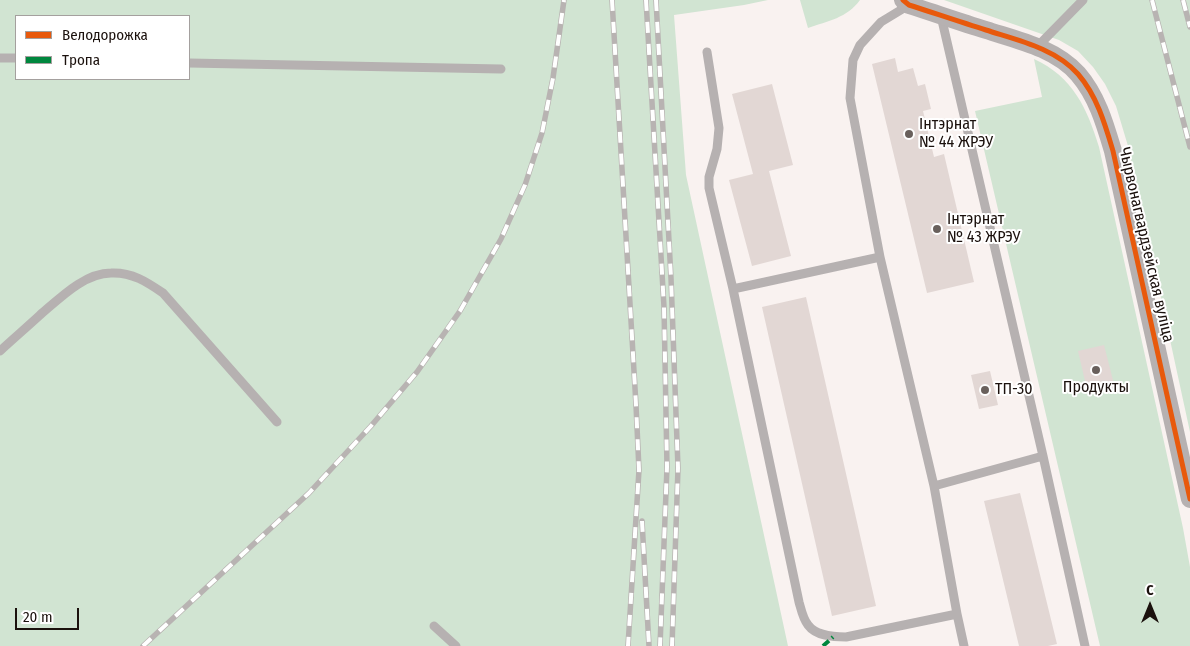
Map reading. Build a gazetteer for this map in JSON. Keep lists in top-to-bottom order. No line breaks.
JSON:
{"streets":{"street":["Чырвонагвардзейская вуліца"]},"places":["Інтэрнат № 44 ЖРЭУ","Інтэрнат № 43 ЖРЭУ","Продукты","ТП-30"],"legend":["Велодорожка","Тропа"],"scale_bar":"20 m","north":"top"}
